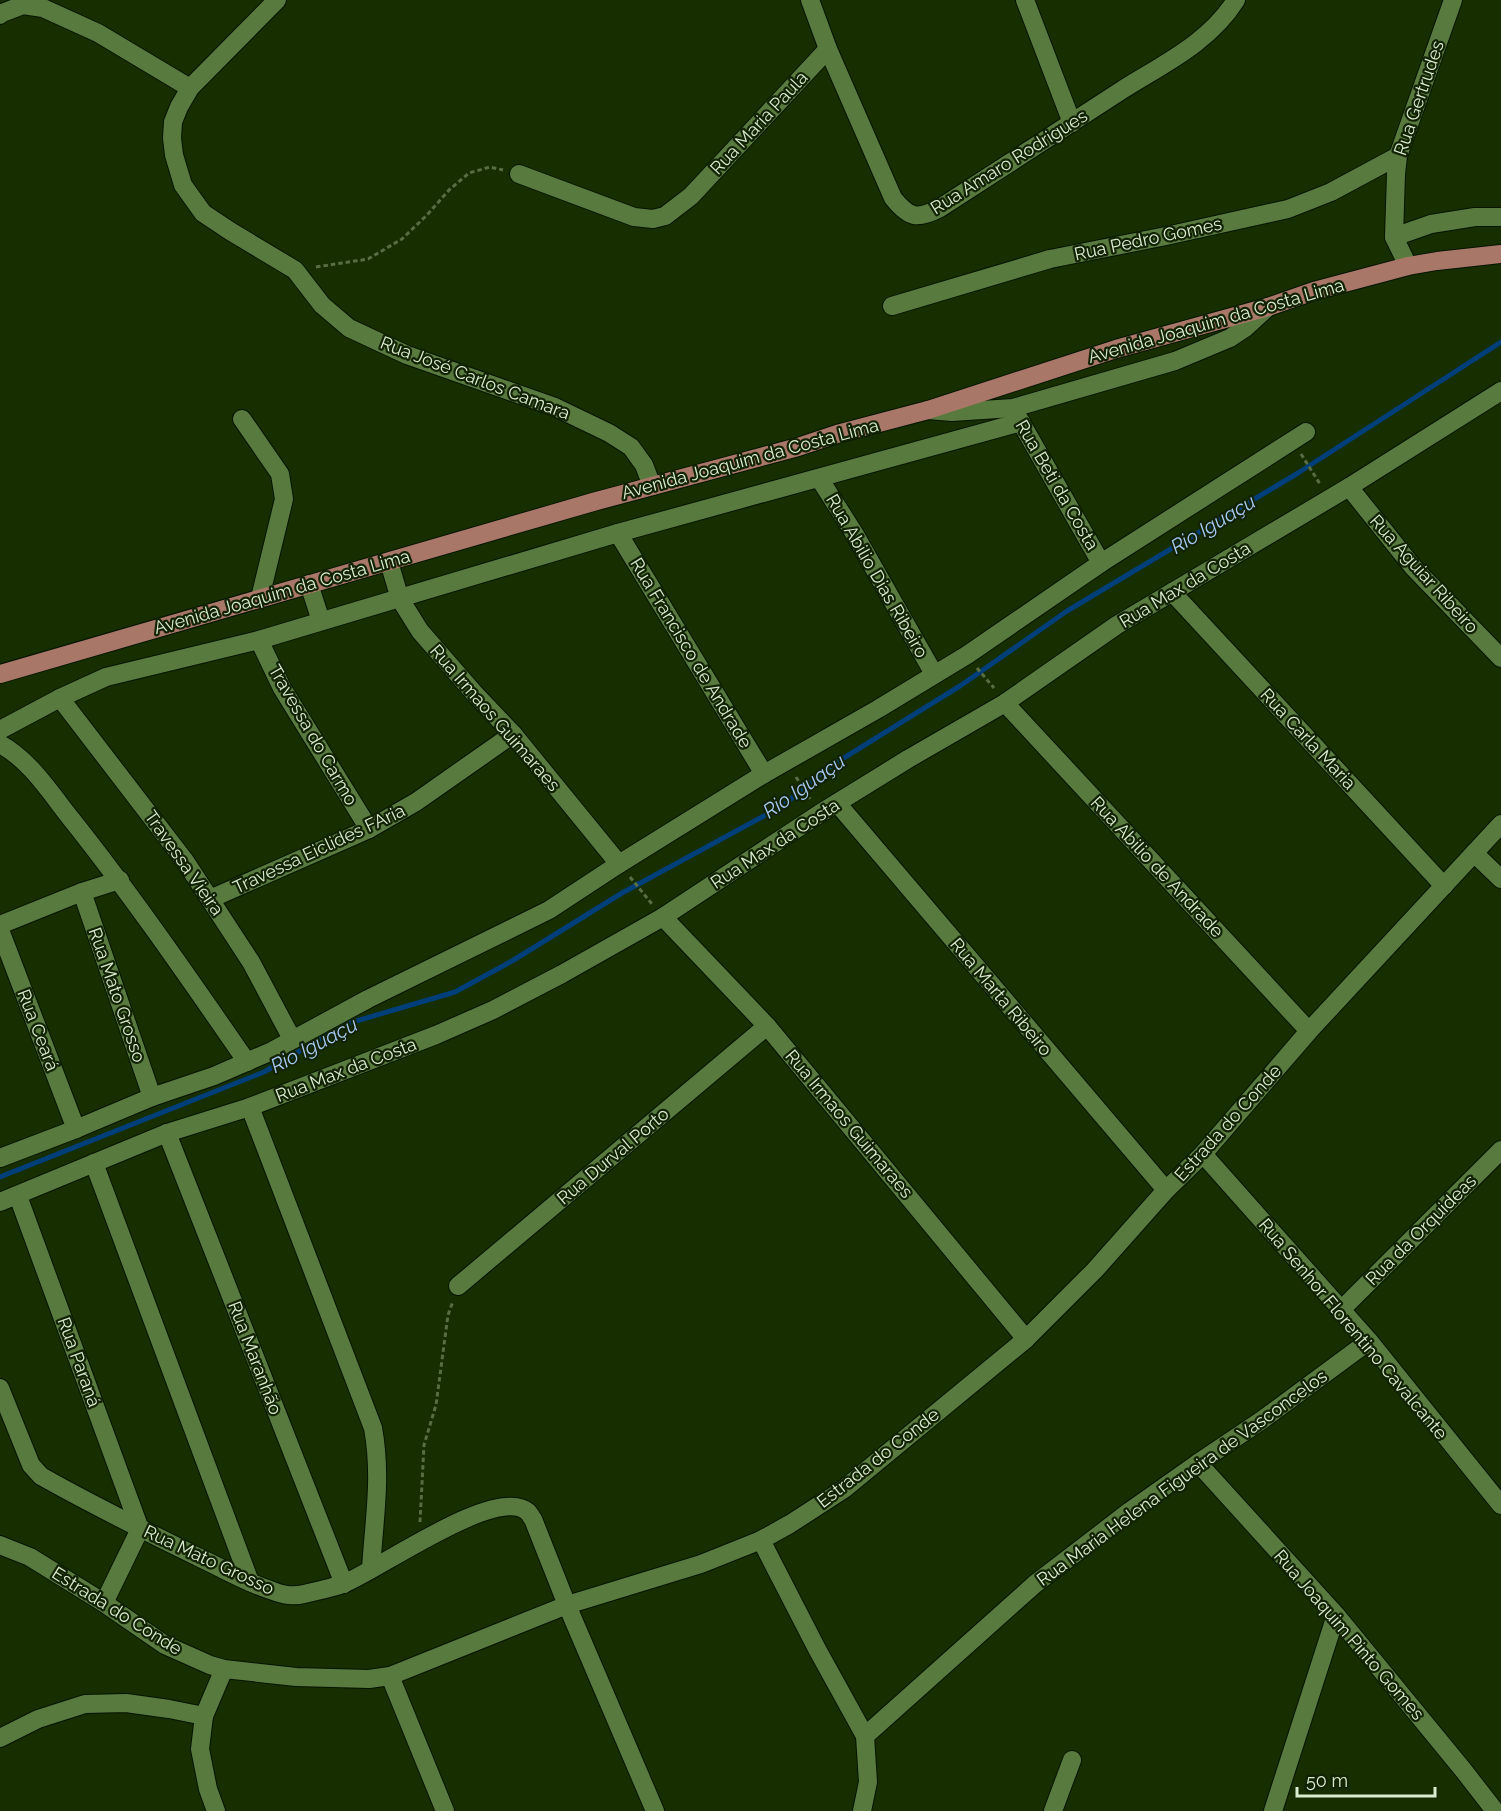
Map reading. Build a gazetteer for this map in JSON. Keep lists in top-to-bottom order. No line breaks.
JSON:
{"streets":{"main road":["Avenida Joaquim da Costa Lima"],"street":["Rua Gertrudes","Rua Maria Paula","Rua Amaro Rodrigues","Rua Pedro Gomes","Rua José Carlos Camara","Rua Beti da Costa","Rua Aguiar Ribeiro","Rua Abilio Dias Ribeiro","Rua Max da Costa","Rua Francisco de Andrade","Rua Irmaos Guimaraes","Travessa do Carmo","Rua Carla Maria","Travessa Eiclides FAria","Travessa Vieira","Rua Abilio de Andrade","Rua Mato Grosso","Rua Marta Ribeiro","Rua Ceará","Estrada do Conde","Rua Durval Porto","Rua da Orquideas","Rua Senhor Florentino Cavalcante","Rua Maranhão","Rua Paraná","Rua Maria Helena Figueira de Vasconcelos","Rua Joaquim Pinto Gomes"]},"crossings":[["Rua Gertrudes","Rua Pedro Gomes"],["Rua Gertrudes","Avenida Joaquim da Costa Lima"],["Rua Maria Paula","Rua Amaro Rodrigues"],["Avenida Joaquim da Costa Lima","Rua José Carlos Camara"],["Avenida Joaquim da Costa Lima","Rua Irmaos Guimaraes"],["Rua Aguiar Ribeiro","Rua Max da Costa"],["Rua Max da Costa","Rua Irmaos Guimaraes"],["Rua Max da Costa","Rua Carla Maria"],["Rua Max da Costa","Rua Abilio de Andrade"],["Rua Max da Costa","Rua Marta Ribeiro"],["Rua Max da Costa","Rua Maranhão"],["Rua Max da Costa","Rua Paraná"],["Rua Irmaos Guimaraes","Travessa Eiclides FAria"],["Rua Irmaos Guimaraes","Estrada do Conde"],["Rua Irmaos Guimaraes","Rua Durval Porto"],["Travessa do Carmo","Travessa Eiclides FAria"],["Rua Carla Maria","Estrada do Conde"],["Travessa Eiclides FAria","Travessa Vieira"],["Rua Abilio de Andrade","Estrada do Conde"],["Rua Mato Grosso","Estrada do Conde"],["Rua Mato Grosso","Rua Maranhão"],["Rua Mato Grosso","Rua Paraná"],["Rua Marta Ribeiro","Estrada do Conde"],["Estrada do Conde","Rua Senhor Florentino Cavalcante"],["Rua da Orquideas","Rua Senhor Florentino Cavalcante"],["Rua Senhor Florentino Cavalcante","Rua Maria Helena Figueira de Vasconcelos"],["Rua Maria Helena Figueira de Vasconcelos","Rua Joaquim Pinto Gomes"]],"water":["Rio Iguaçu"],"scale_bar":"50 m"}
